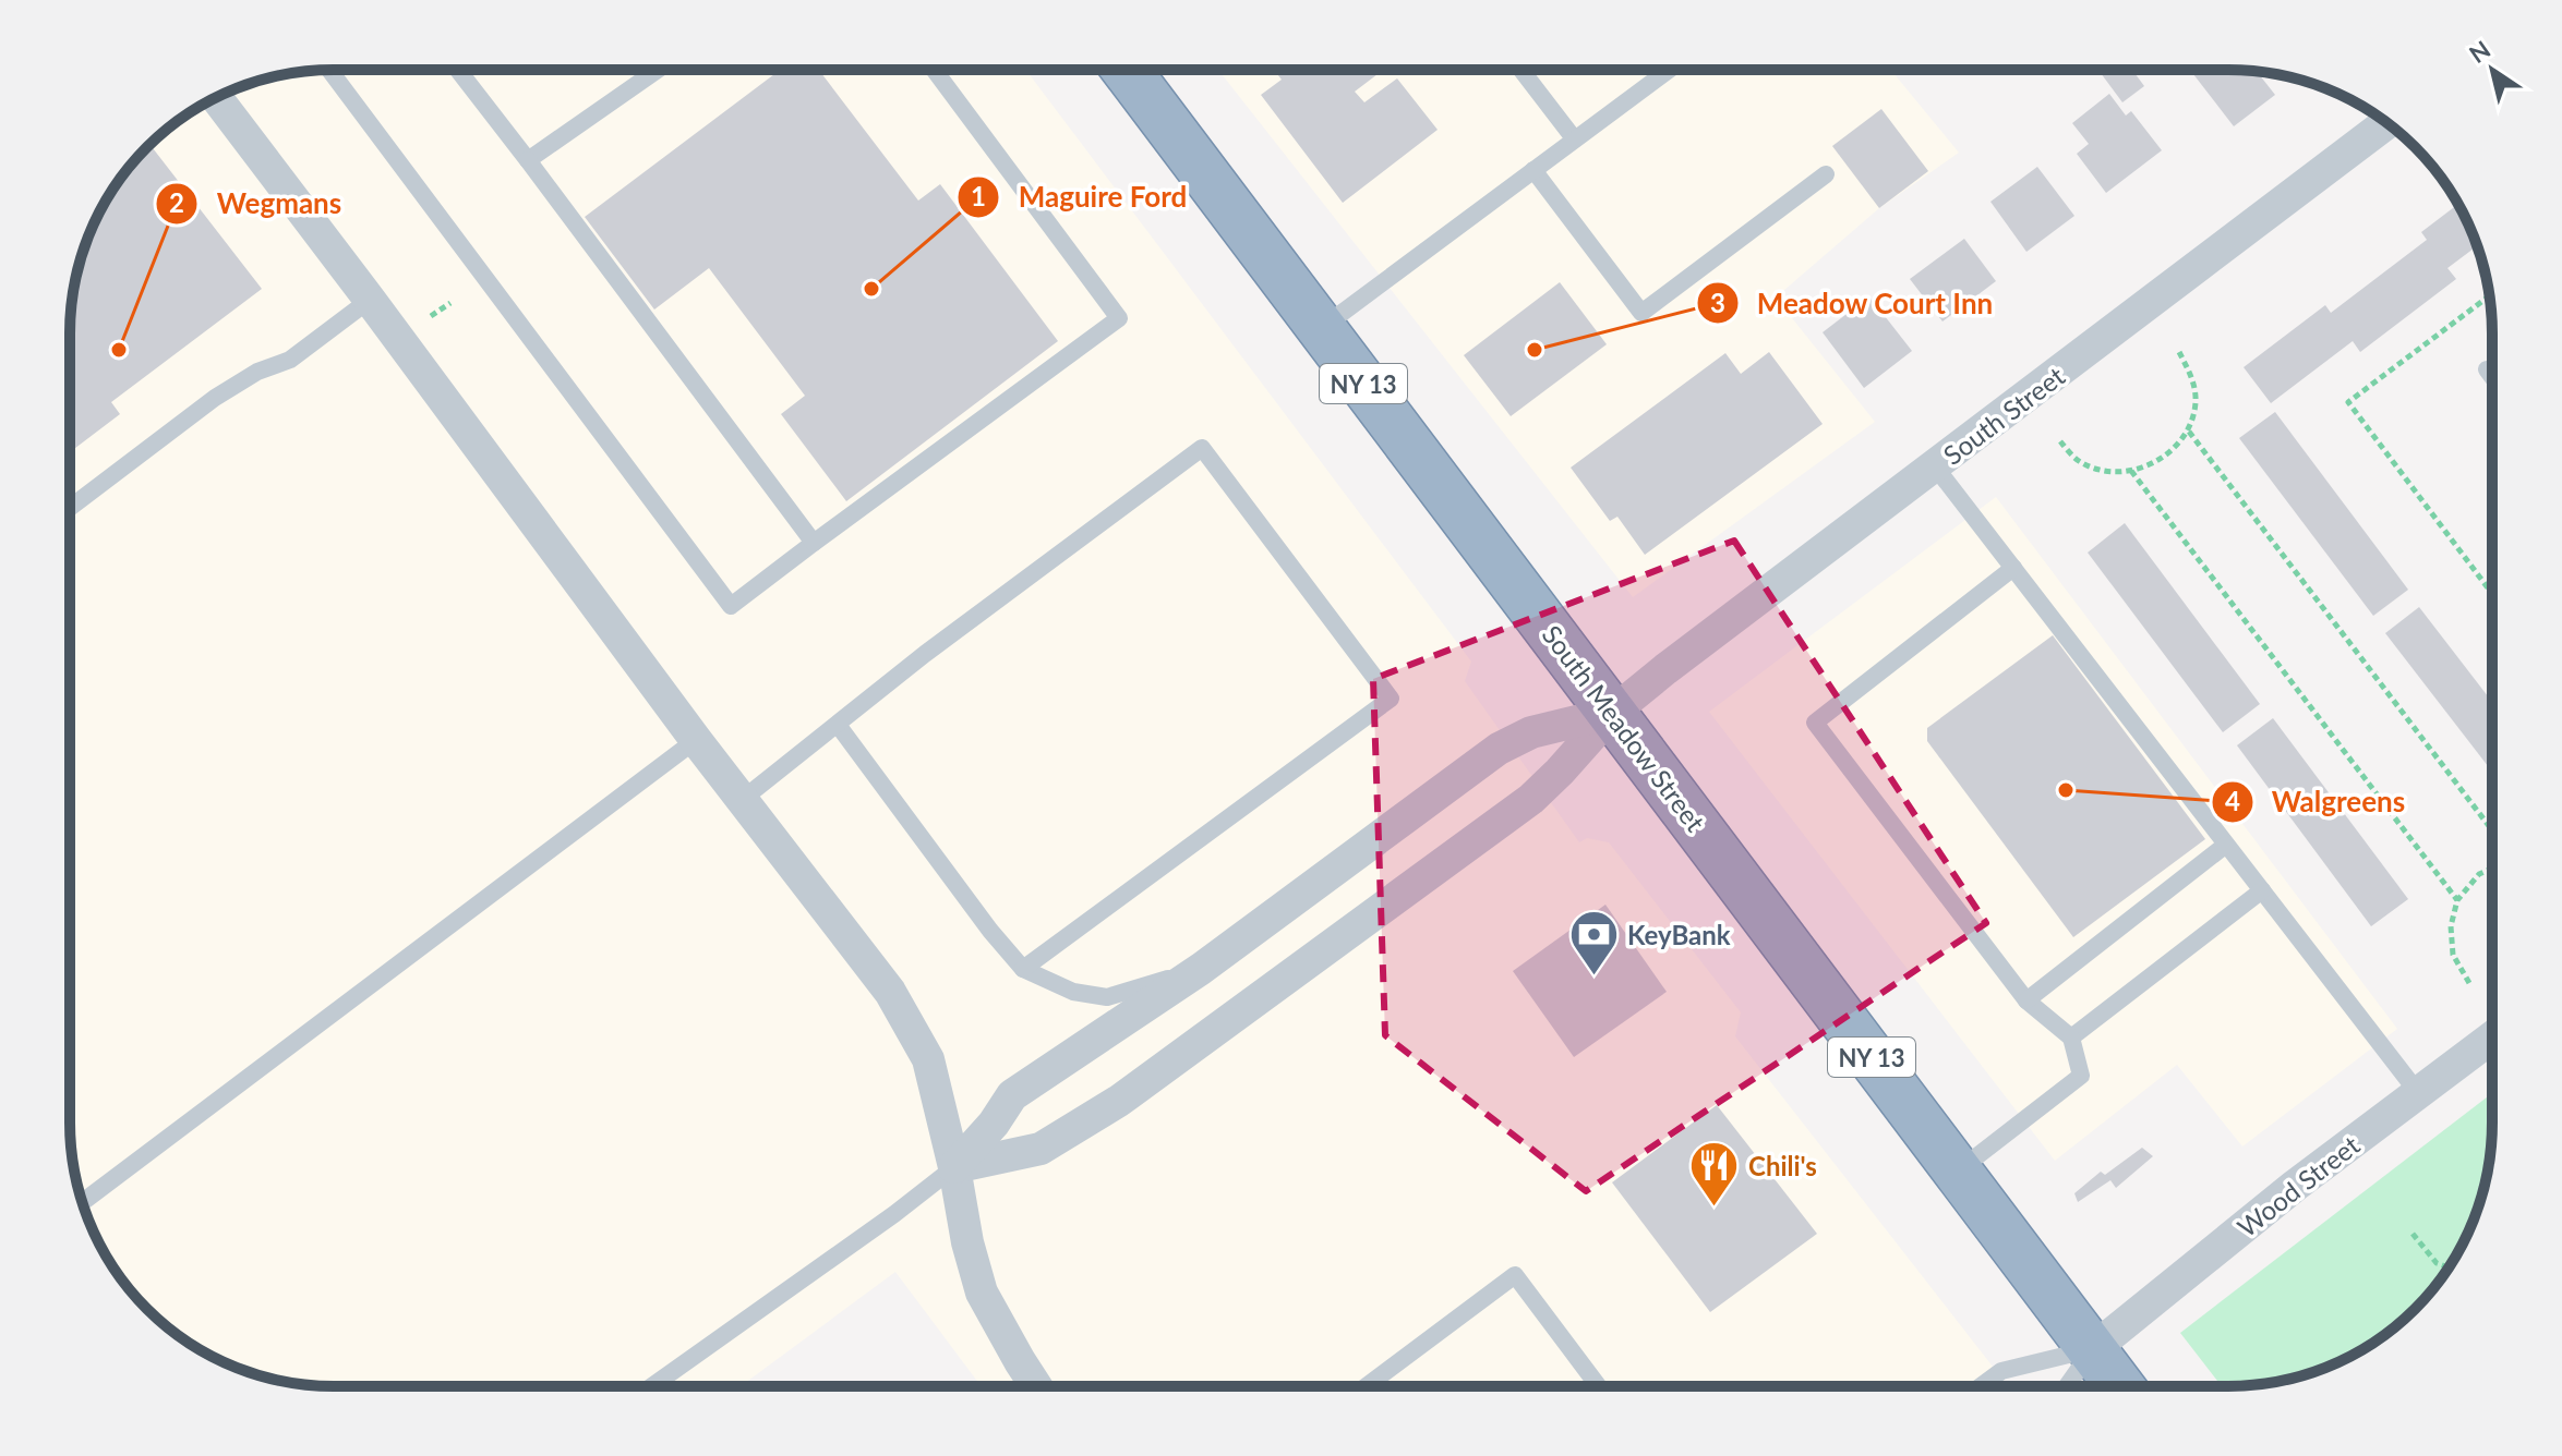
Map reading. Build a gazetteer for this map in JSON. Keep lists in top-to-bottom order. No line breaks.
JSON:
{"streets":{"highway":["NY 13","South Meadow Street"],"street":["South Street","Wood Street"]},"crossings":[["South Street","South Meadow Street"],["South Meadow Street","Wood Street"]],"places":{"other":["Maguire Ford","Wegmans","Meadow Court Inn","Walgreens"],"bank":["KeyBank"],"restaurant":["Chili's"]},"north":"top left"}
